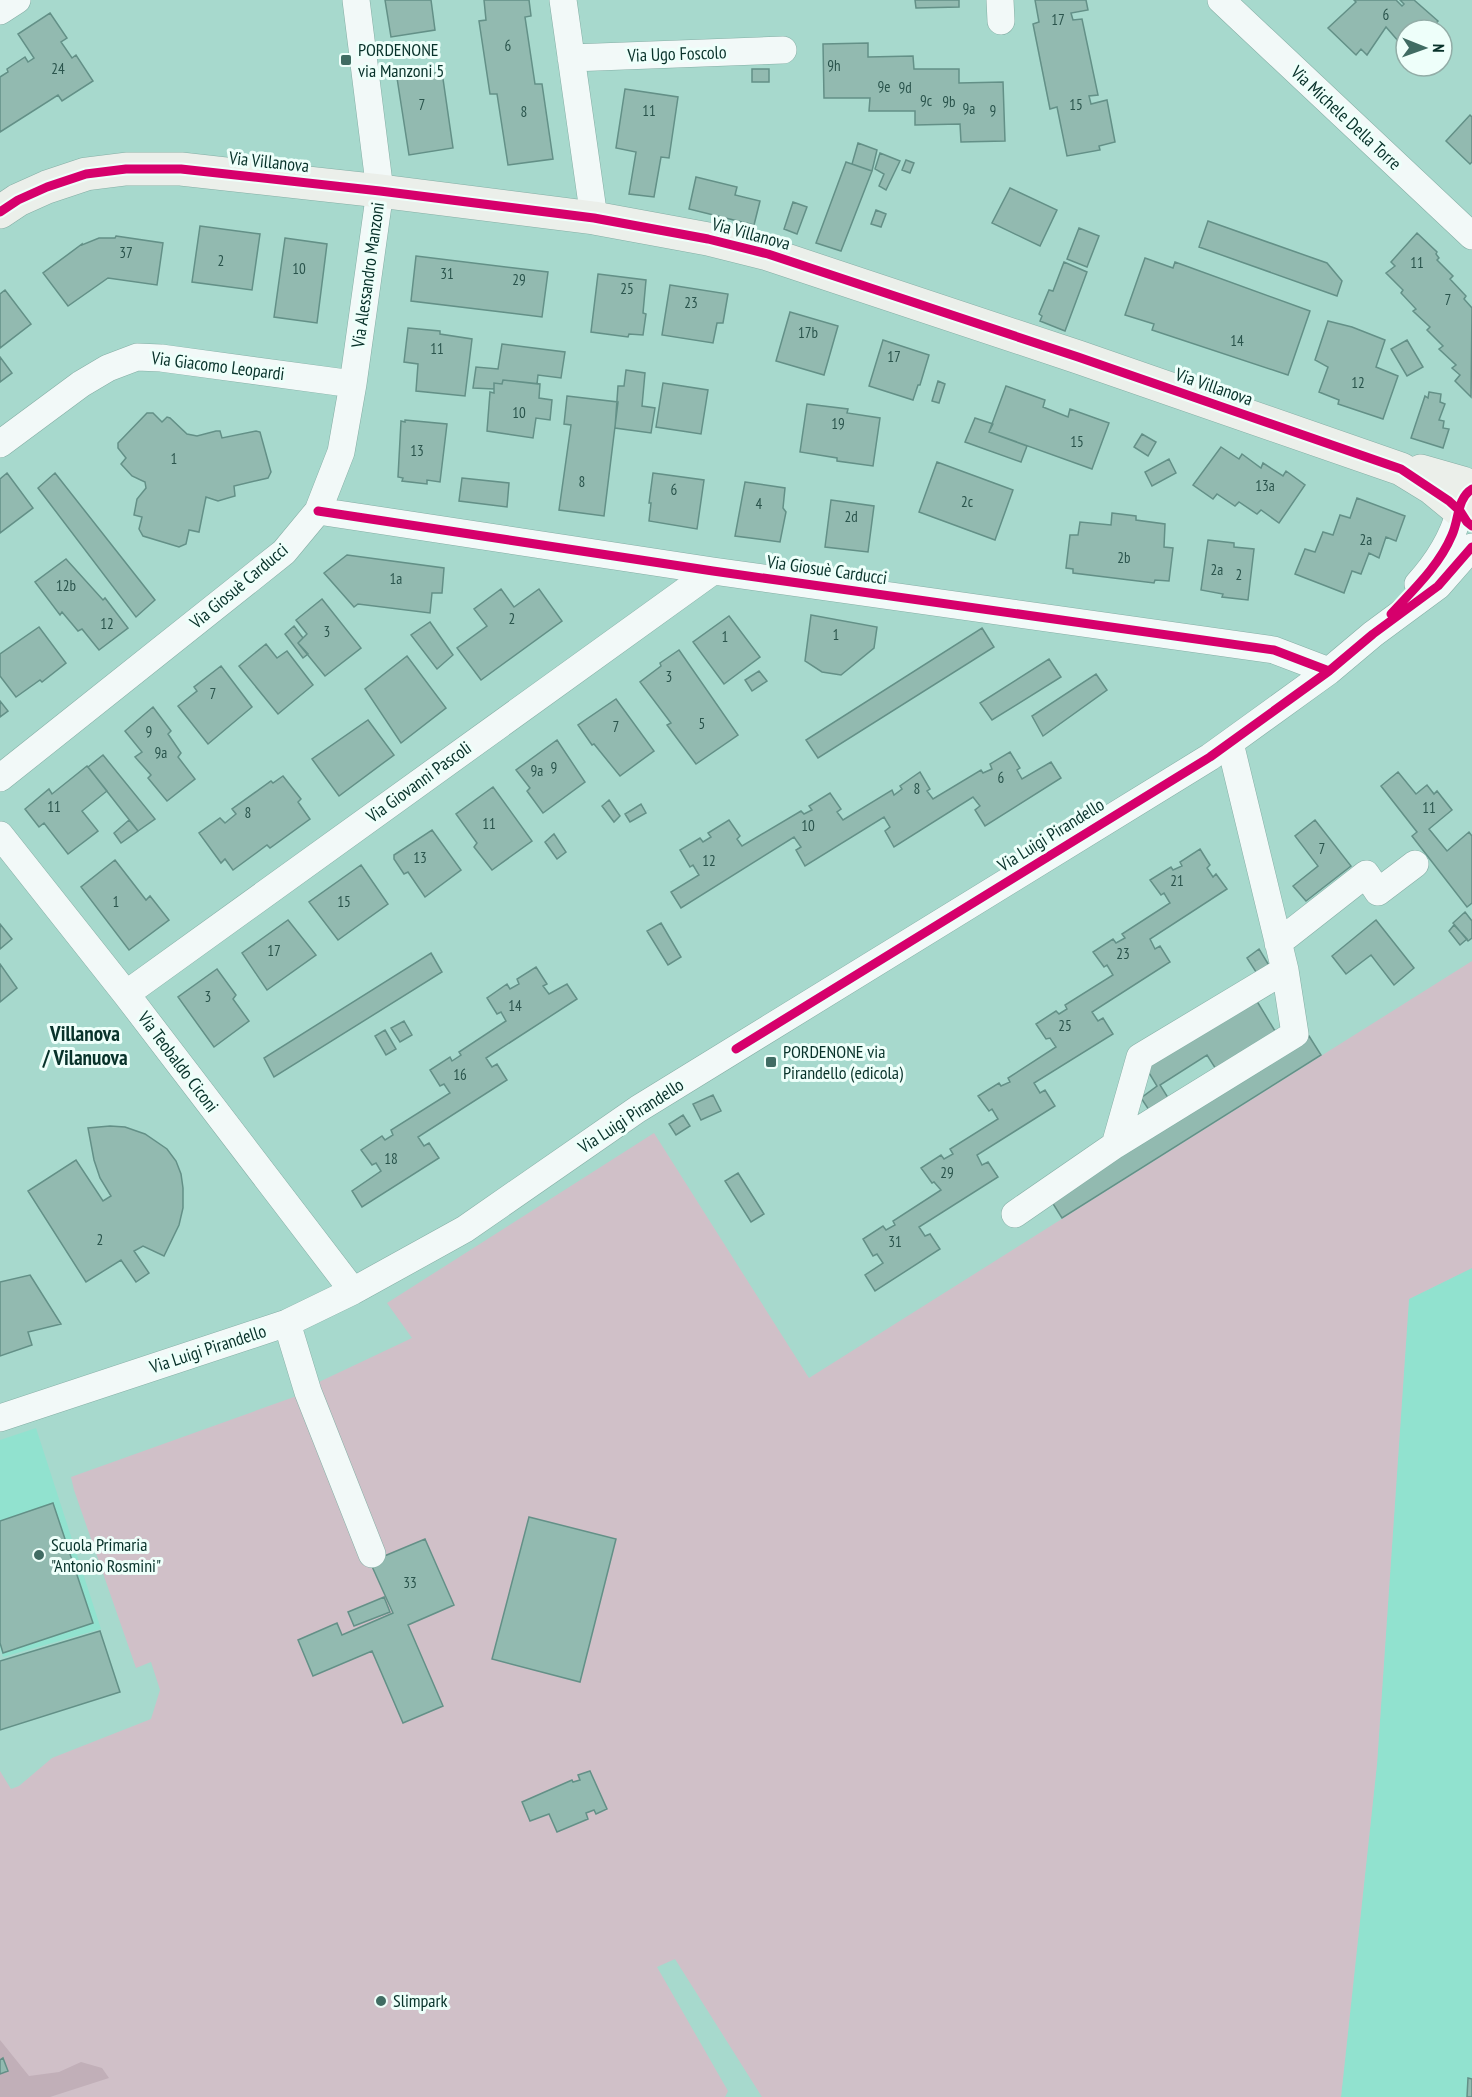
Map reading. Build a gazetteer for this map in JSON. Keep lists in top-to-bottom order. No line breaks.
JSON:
{"streets":{"street":["Via Ugo Foscolo","Via Michele Della Torre","Via Villanova","Via Alessandro Manzoni","Via Giacomo Leopardi","Via Giosuè Carducci","Via Giovanni Pascoli","Via Luigi Pirandello","Via Teobaldo Ciconi"]},"crossings":[["Via Villanova","Via Alessandro Manzoni"],["Via Villanova","Via Luigi Pirandello"],["Via Alessandro Manzoni","Via Giacomo Leopardi"],["Via Alessandro Manzoni","Via Giosuè Carducci"],["Via Giosuè Carducci","Via Giovanni Pascoli"],["Via Giosuè Carducci","Via Luigi Pirandello"],["Via Giovanni Pascoli","Via Teobaldo Ciconi"],["Via Luigi Pirandello","Via Teobaldo Ciconi"]],"districts":["Villanova / Vilanuova"],"places":{"transit":["PORDENONE via Manzoni 5","PORDENONE via Pirandello (edicola)"],"other":["Scuola Primaria \"Antonio Rosmini\"","Slimpark"]},"house_numbers":["6","17","6","9h","24","9e","9d","9c","9b","7","15","9a","11","9","8","37","2","11","10","31","29","25","7","23","17b","14","11","17","12","10","19","15","13","1","8","13a","6","2c","4","2d","2a","2b","2a","2","1a","12b","2","12","3","1","1","3","7","5","7","9","9a","9","9a","6","8","11","11","8","11","10","7","13","12","21","1","15","17","23","3","14","25","16","18","29","2","31","33"],"north":"right"}
